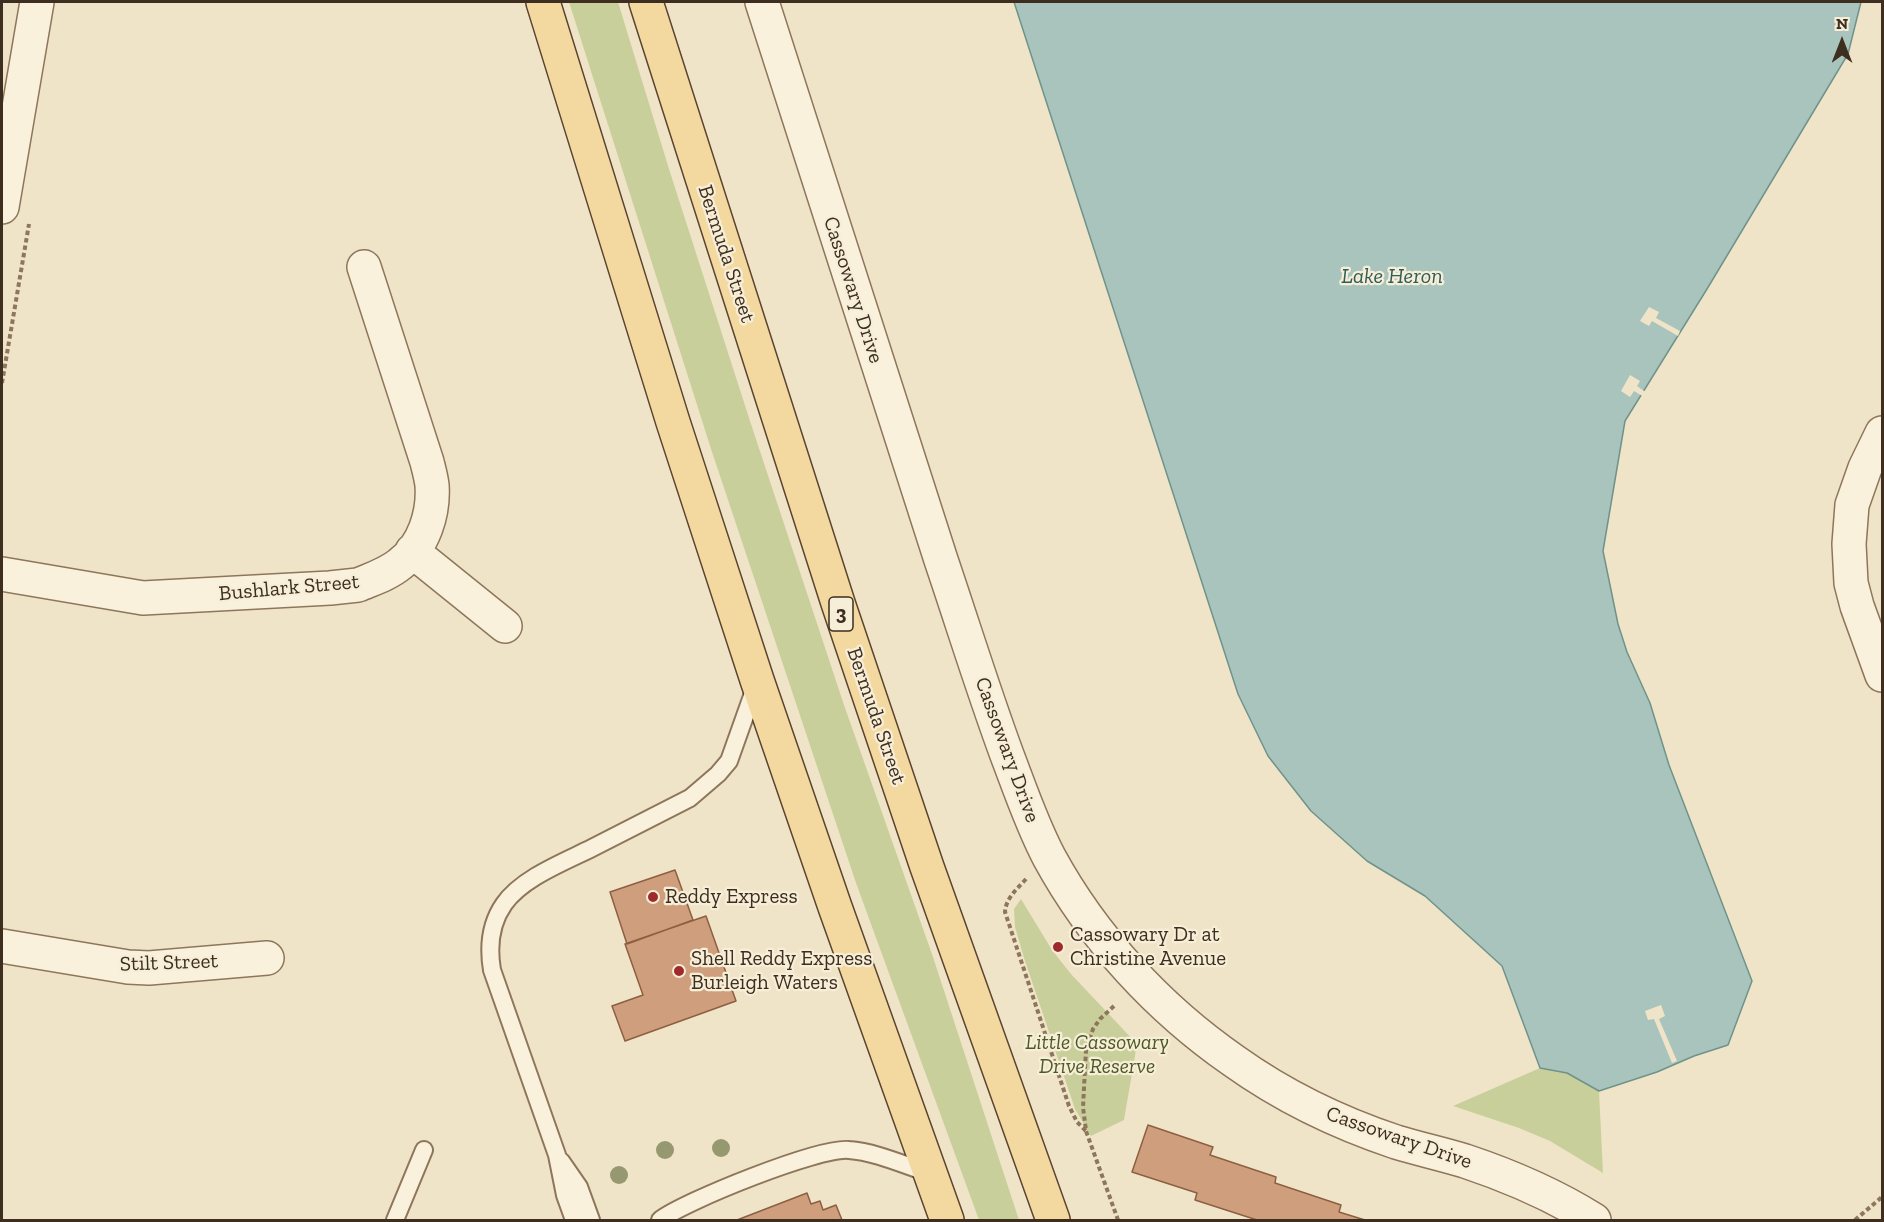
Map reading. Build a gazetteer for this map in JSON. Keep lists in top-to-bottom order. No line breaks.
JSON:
{"streets":{"main road":["Bermuda Street","3"],"street":["Cassowary Drive","Bushlark Street","Stilt Street"]},"water":["Lake Heron"],"parks":["Little Cassowary Drive Reserve"],"places":["Reddy Express","Cassowary Dr at Christine Avenue","Shell Reddy Express Burleigh Waters"],"north":"top"}
